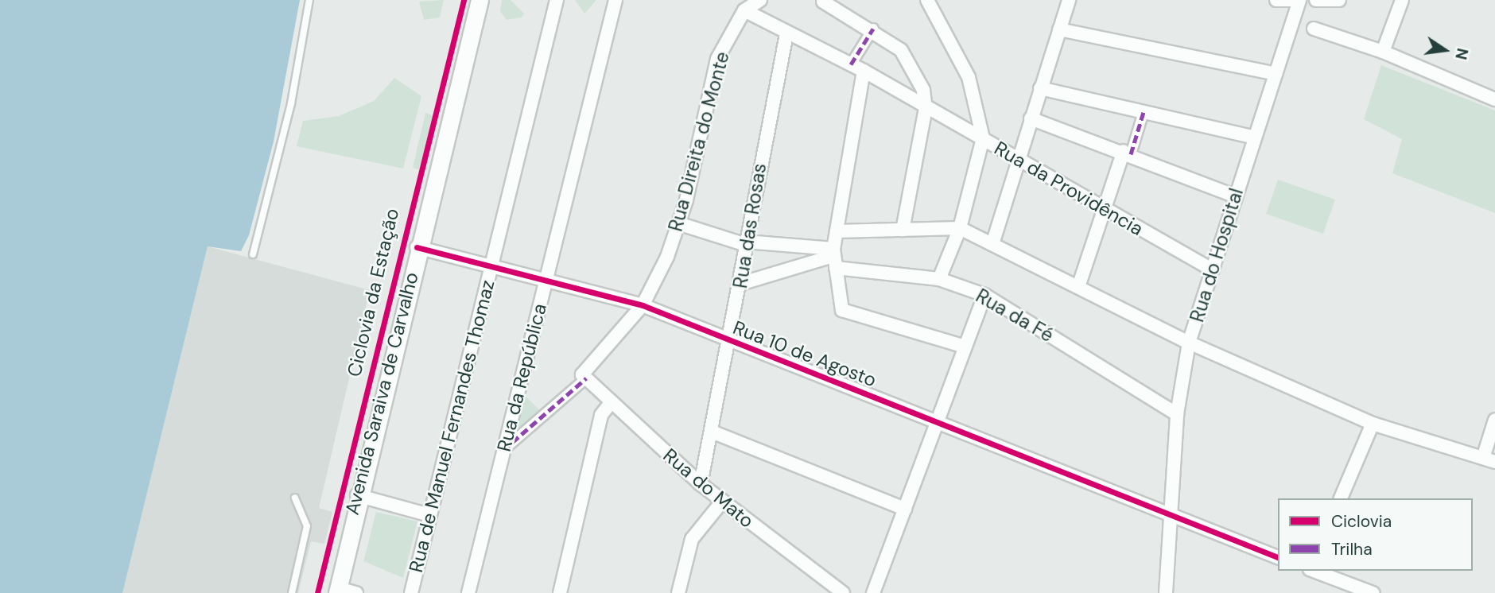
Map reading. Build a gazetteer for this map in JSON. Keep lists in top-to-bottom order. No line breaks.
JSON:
{"streets":{"main road":["Avenida Saraiva de Carvalho"],"street":["Rua Direita do Monte","Rua da Providência","Rua das Rosas","Rua do Hospital","Rua da Fé","Rua 10 de Agosto","Rua da República","Rua de Manuel Fernandes Thomaz","Rua do Mato"],"cycle path":["Ciclovia da Estação"]},"crossings":[["Rua Direita do Monte","Rua da Providência"],["Rua Direita do Monte","Rua da Fé"],["Rua Direita do Monte","Rua 10 de Agosto"],["Rua Direita do Monte","Rua do Mato"],["Rua da Providência","Rua das Rosas"],["Rua da Providência","Rua do Hospital"],["Rua das Rosas","Rua da Fé"],["Rua das Rosas","Rua 10 de Agosto"],["Rua das Rosas","Rua do Mato"],["Rua do Hospital","Rua da Fé"],["Rua do Hospital","Rua 10 de Agosto"],["Rua 10 de Agosto","Rua da República"],["Rua 10 de Agosto","Avenida Saraiva de Carvalho"],["Rua 10 de Agosto","Rua de Manuel Fernandes Thomaz"]],"legend":["Ciclovia","Trilha"],"north":"right"}
